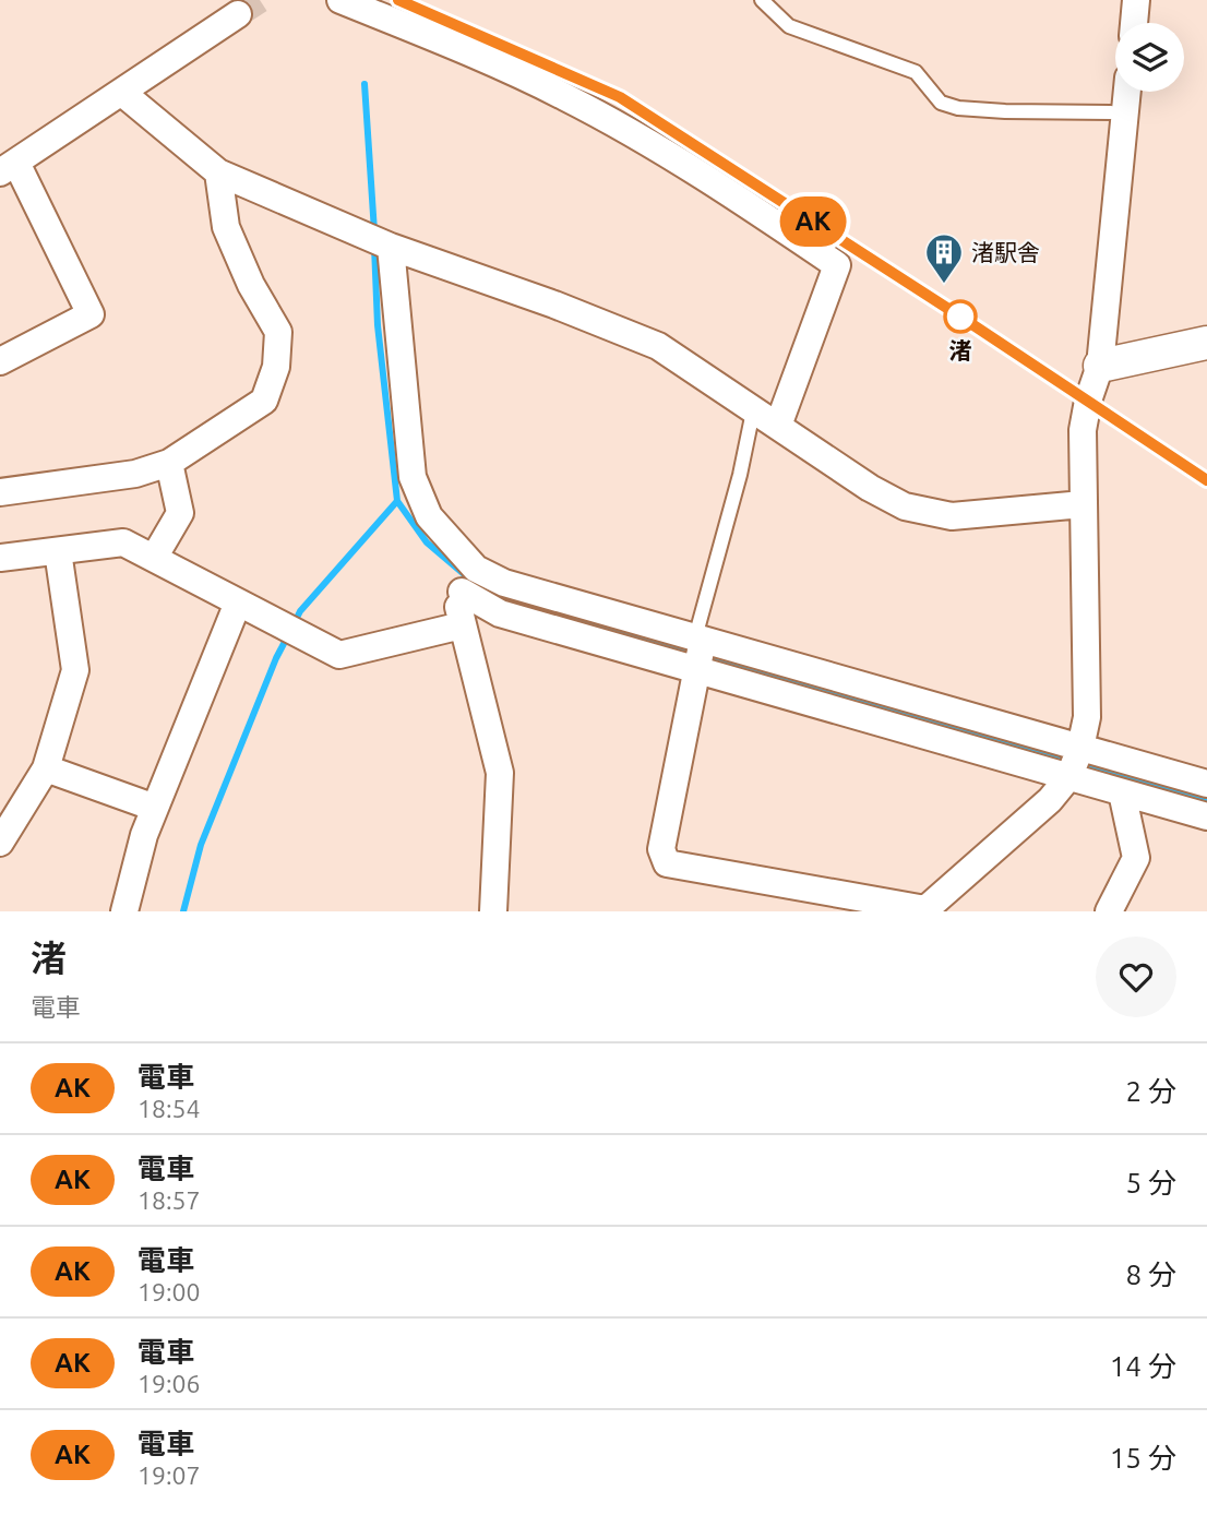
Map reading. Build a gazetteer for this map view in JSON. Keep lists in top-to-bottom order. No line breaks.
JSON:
{"places":{"building":["渚駅舎"],"other":["渚"]},"page":{"on_map":"AK","heading":["渚","電車"],"list":[{"mark":"AK","name":"電車","note":"18:54","value":"2 分"},{"mark":"AK","name":"電車","note":"18:57","value":"5 分"},{"mark":"AK","name":"電車","note":"19:00","value":"8 分"},{"mark":"AK","name":"電車","note":"19:06","value":"14 分"},{"mark":"AK","name":"電車","note":"19:07","value":"15 分"}]}}
